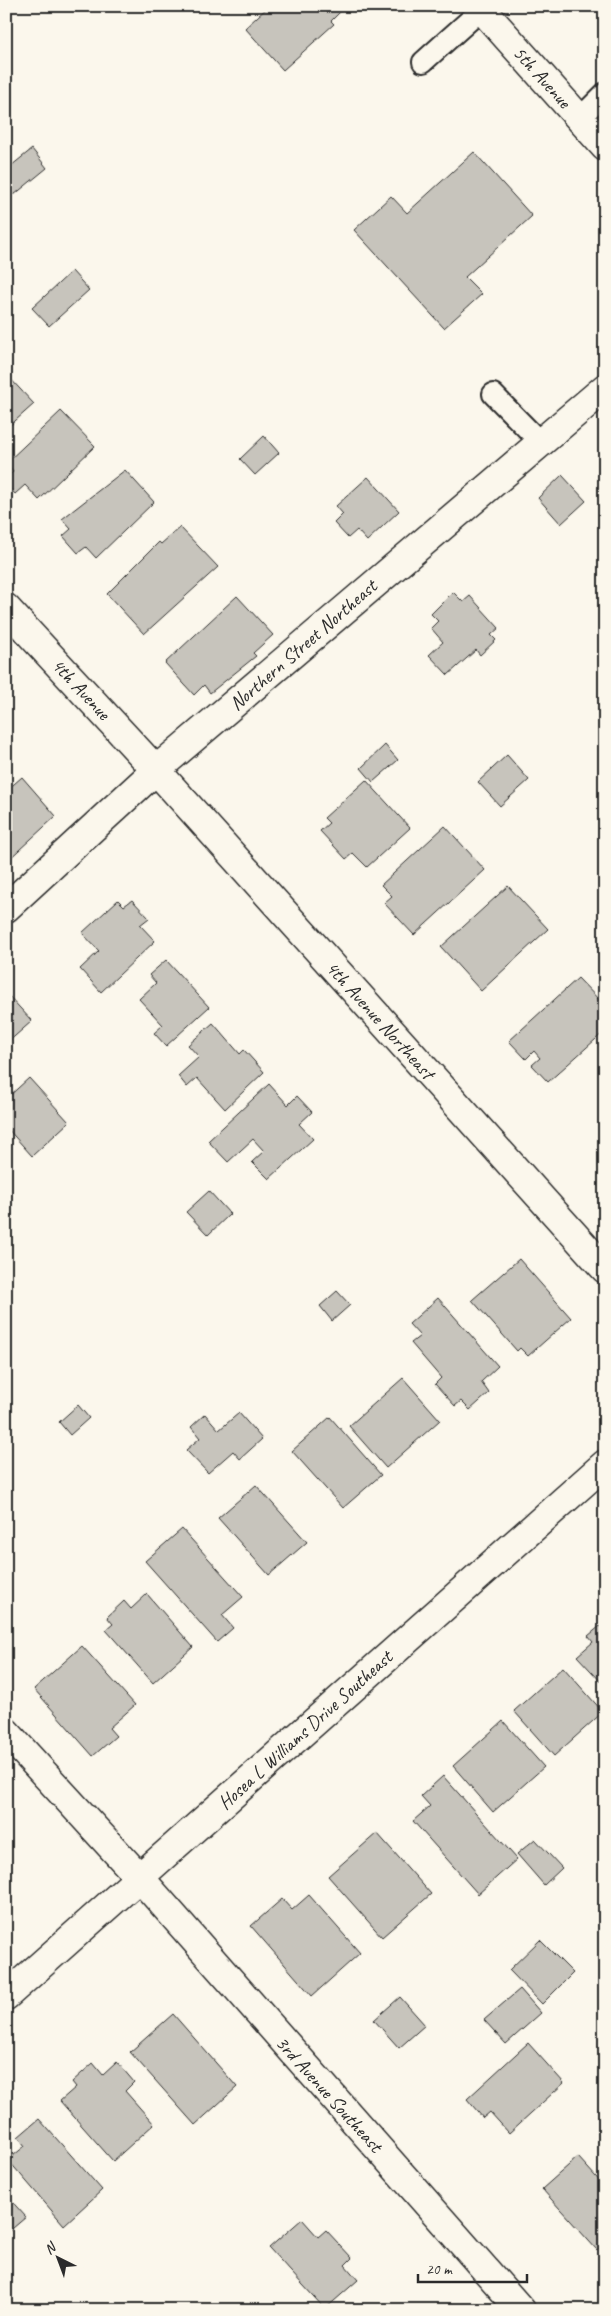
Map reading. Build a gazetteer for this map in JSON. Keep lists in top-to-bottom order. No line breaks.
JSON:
{"streets":{"street":["5th Avenue","Northern Street Northeast","4th Avenue","4th Avenue Northeast","Hosea L Williams Drive Southeast","3rd Avenue Southeast"]},"crossings":[["Northern Street Northeast","4th Avenue"],["Northern Street Northeast","4th Avenue Northeast"],["4th Avenue","4th Avenue Northeast"],["Hosea L Williams Drive Southeast","3rd Avenue Southeast"]],"scale_bar":"20 m","north":"top left"}
